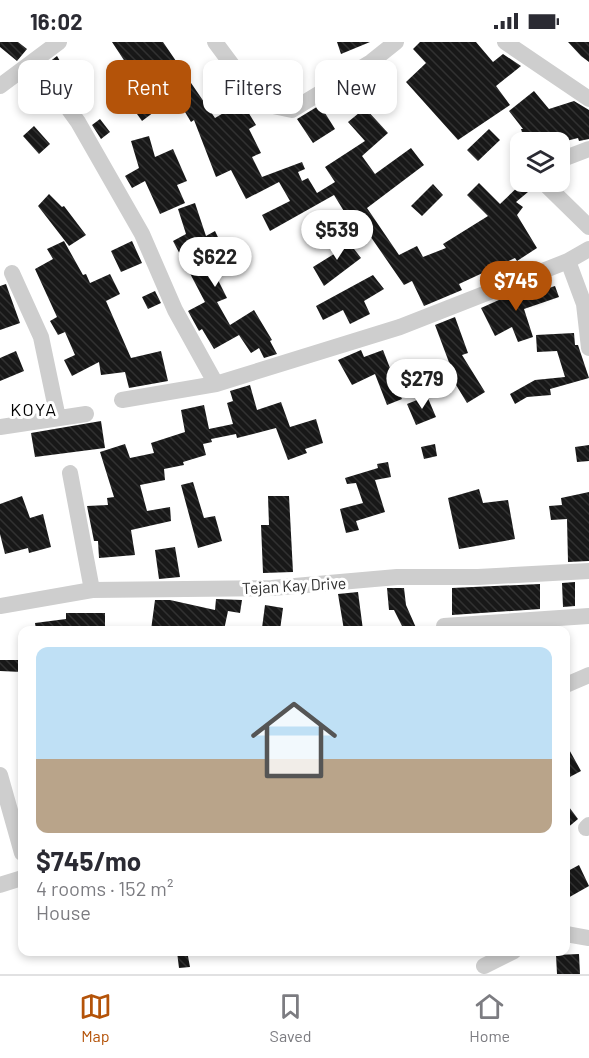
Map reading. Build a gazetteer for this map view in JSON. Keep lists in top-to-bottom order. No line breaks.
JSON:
{"streets":{"street":["Tejan Kay Drive"]},"districts":["KOYA"],"page":{"status":"16:02","chip":["Buy","Rent","Filters","New"],"price":["$539","$622","$745","$279"],"list":[{"name":"$745/mo","note":"4 rooms · 152 m² · House"}],"tabs":["Map","Saved","Home"]}}
